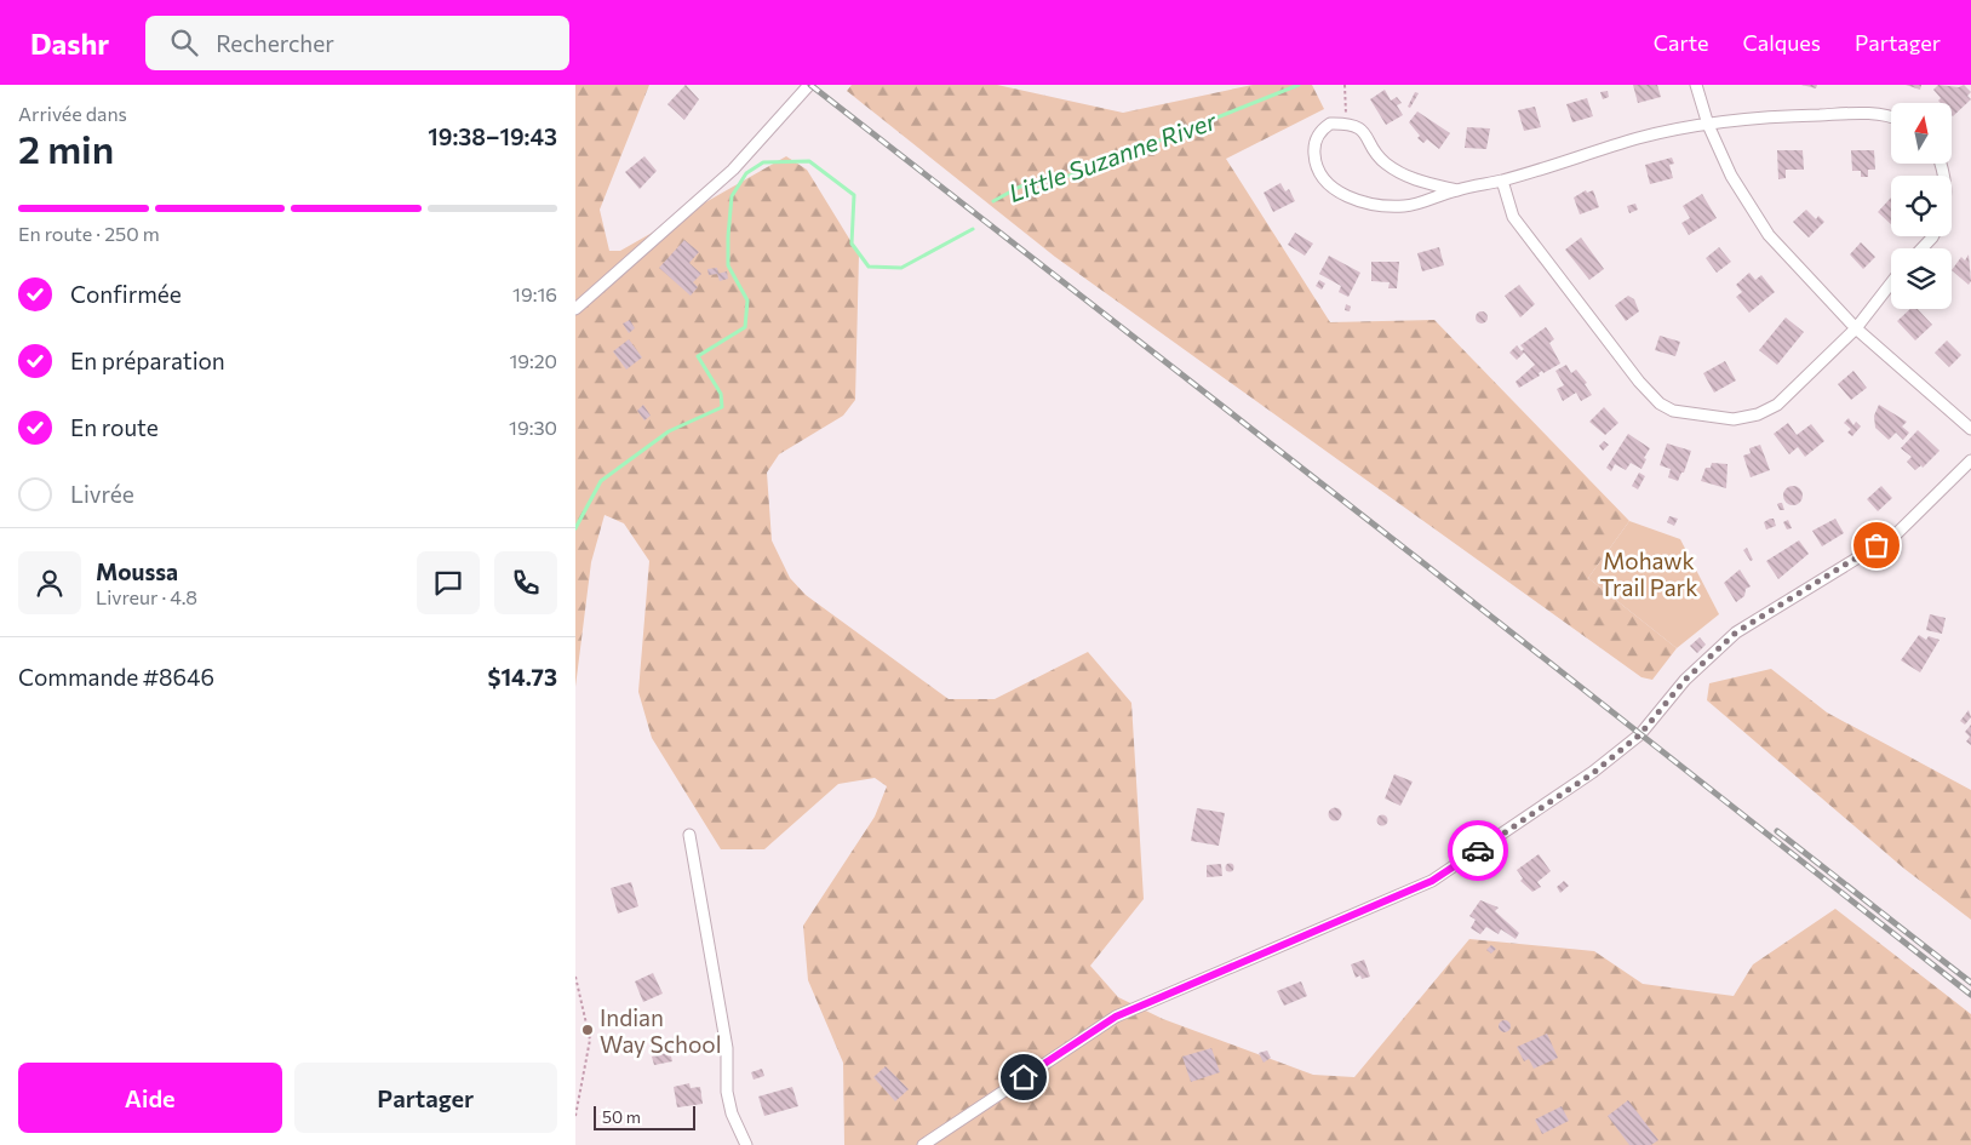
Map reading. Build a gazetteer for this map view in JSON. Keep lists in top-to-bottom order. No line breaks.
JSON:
{"water":["Little Suzanne River"],"parks":["Mohawk Trail Park"],"places":["Indian Way School"],"scale_bar":"50 m","north":"top","page":{"header":"Dashr","search":"Rechercher","nav":["Carte","Calques","Partager"],"heading":["2 min","Arrivée dans","19:38–19:43"],"panel":["Moussa","Livreur · 4.8","Commande #8646","$14.73"],"bar":"En route · 250 m","list":[["Confirmée","19:16"],["En préparation","19:20"],["En route","19:30"],"Livrée"],"buttons":["Aide","Partager"],"scale":"50 m"}}
